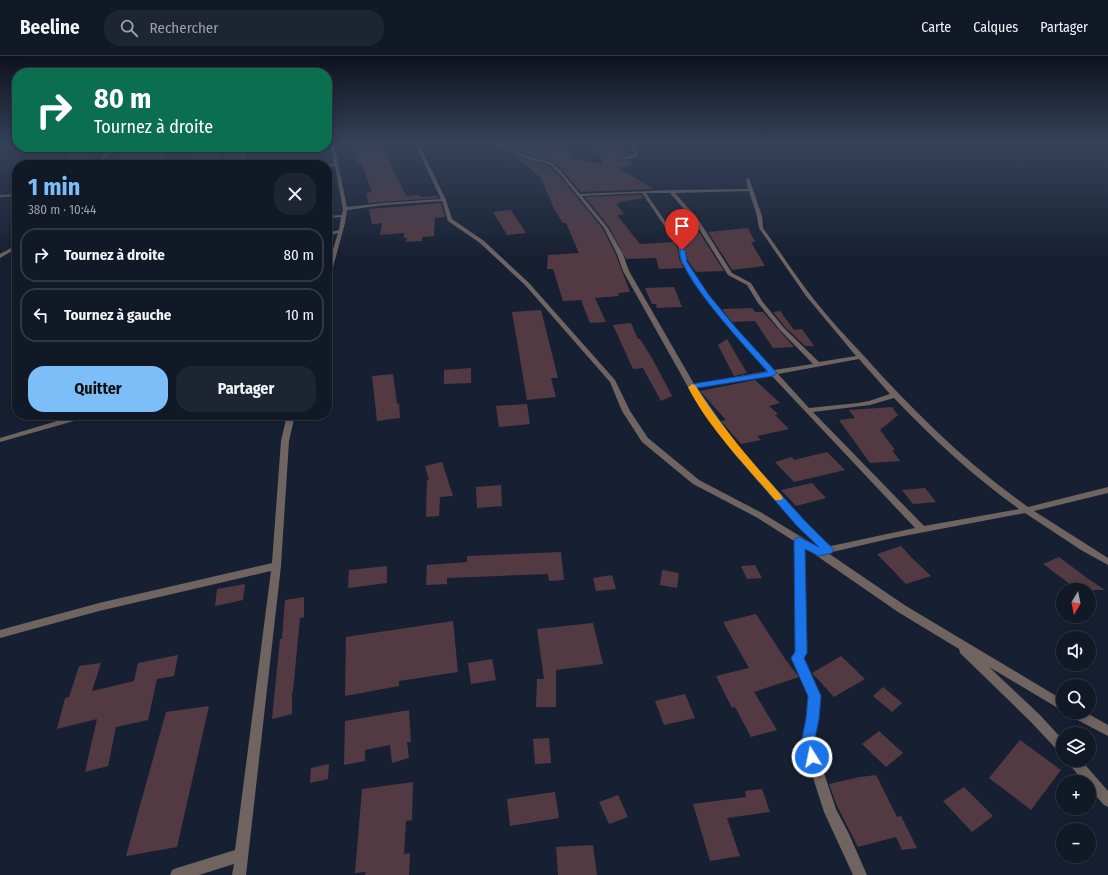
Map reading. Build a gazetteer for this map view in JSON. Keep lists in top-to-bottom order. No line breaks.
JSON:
{"north":"bottom","page":{"header":"Beeline","search":"Rechercher","nav":["Carte","Calques","Partager"],"turn":["80 m","Tournez à droite"],"heading":["1 min","380 m · 10:44"],"list":[{"name":"Tournez à droite","value":"80 m"},{"name":"Tournez à gauche","value":"10 m"}],"buttons":["Quitter","Partager"],"map_buttons":["+","−"]}}
